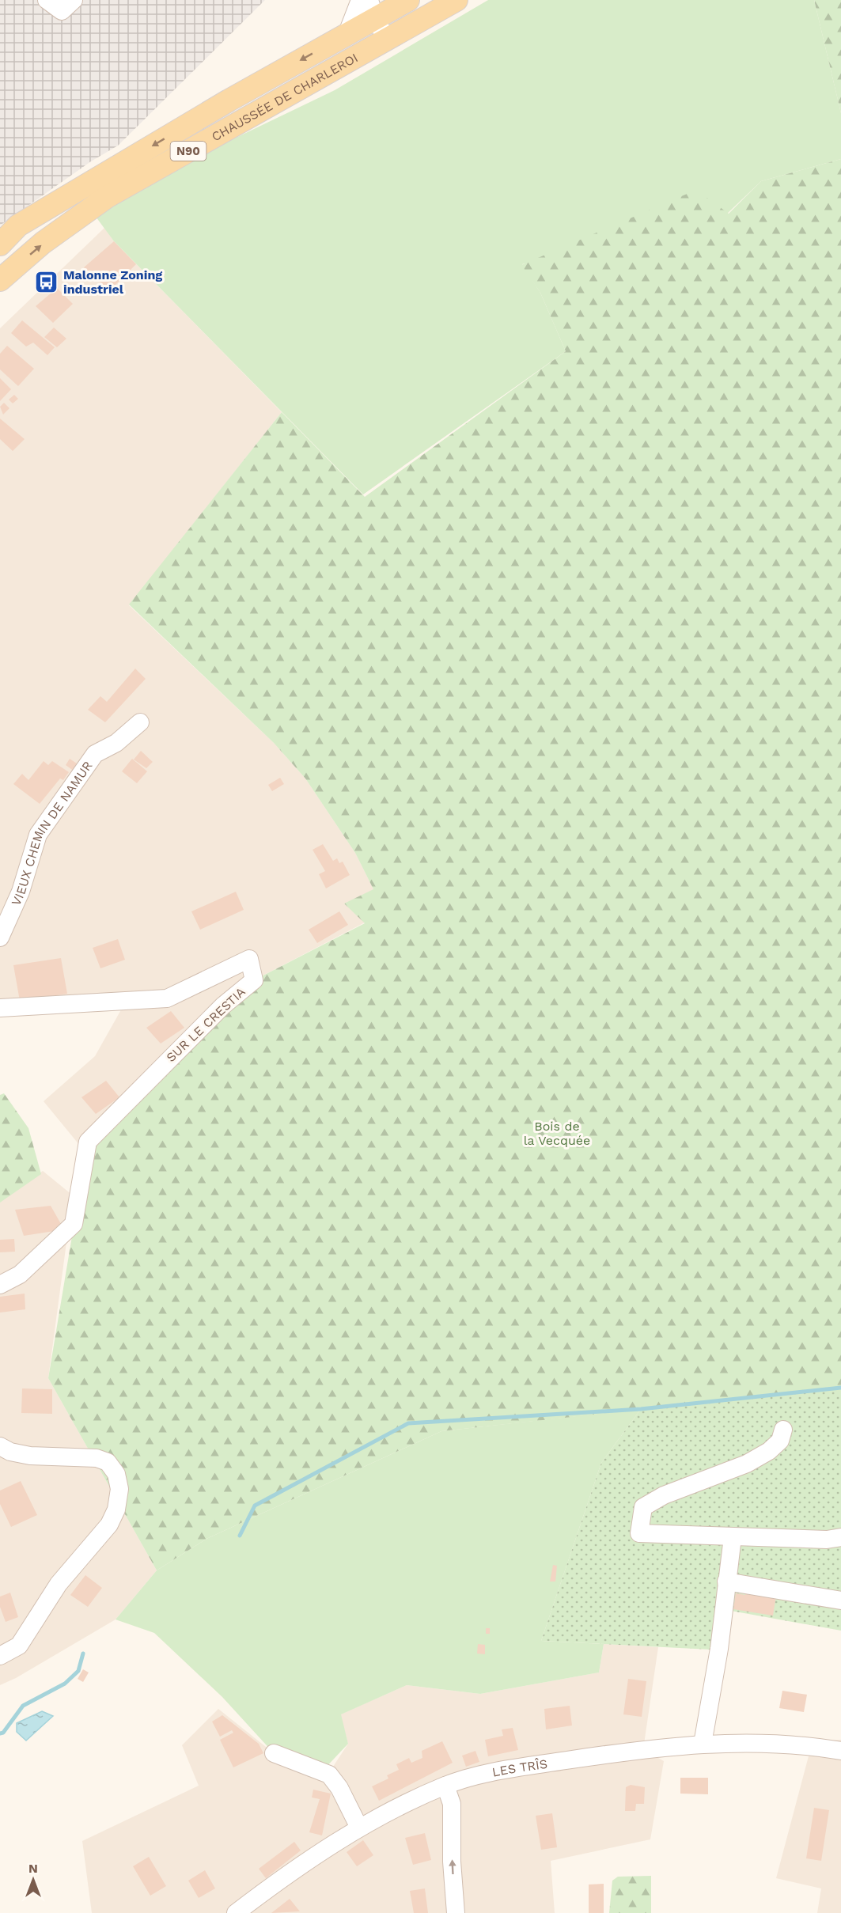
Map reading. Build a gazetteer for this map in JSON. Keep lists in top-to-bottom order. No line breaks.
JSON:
{"streets":{"main road":["CHAUSSÉE DE CHARLEROI","N90"],"street":["VIEUX CHEMIN DE NAMUR","SUR LE CRESTIA","LES TRÎS"]},"parks":["Bois de la Vecquée"],"places":{"bus stop":["Malonne Zoning industriel"]},"north":"top"}
